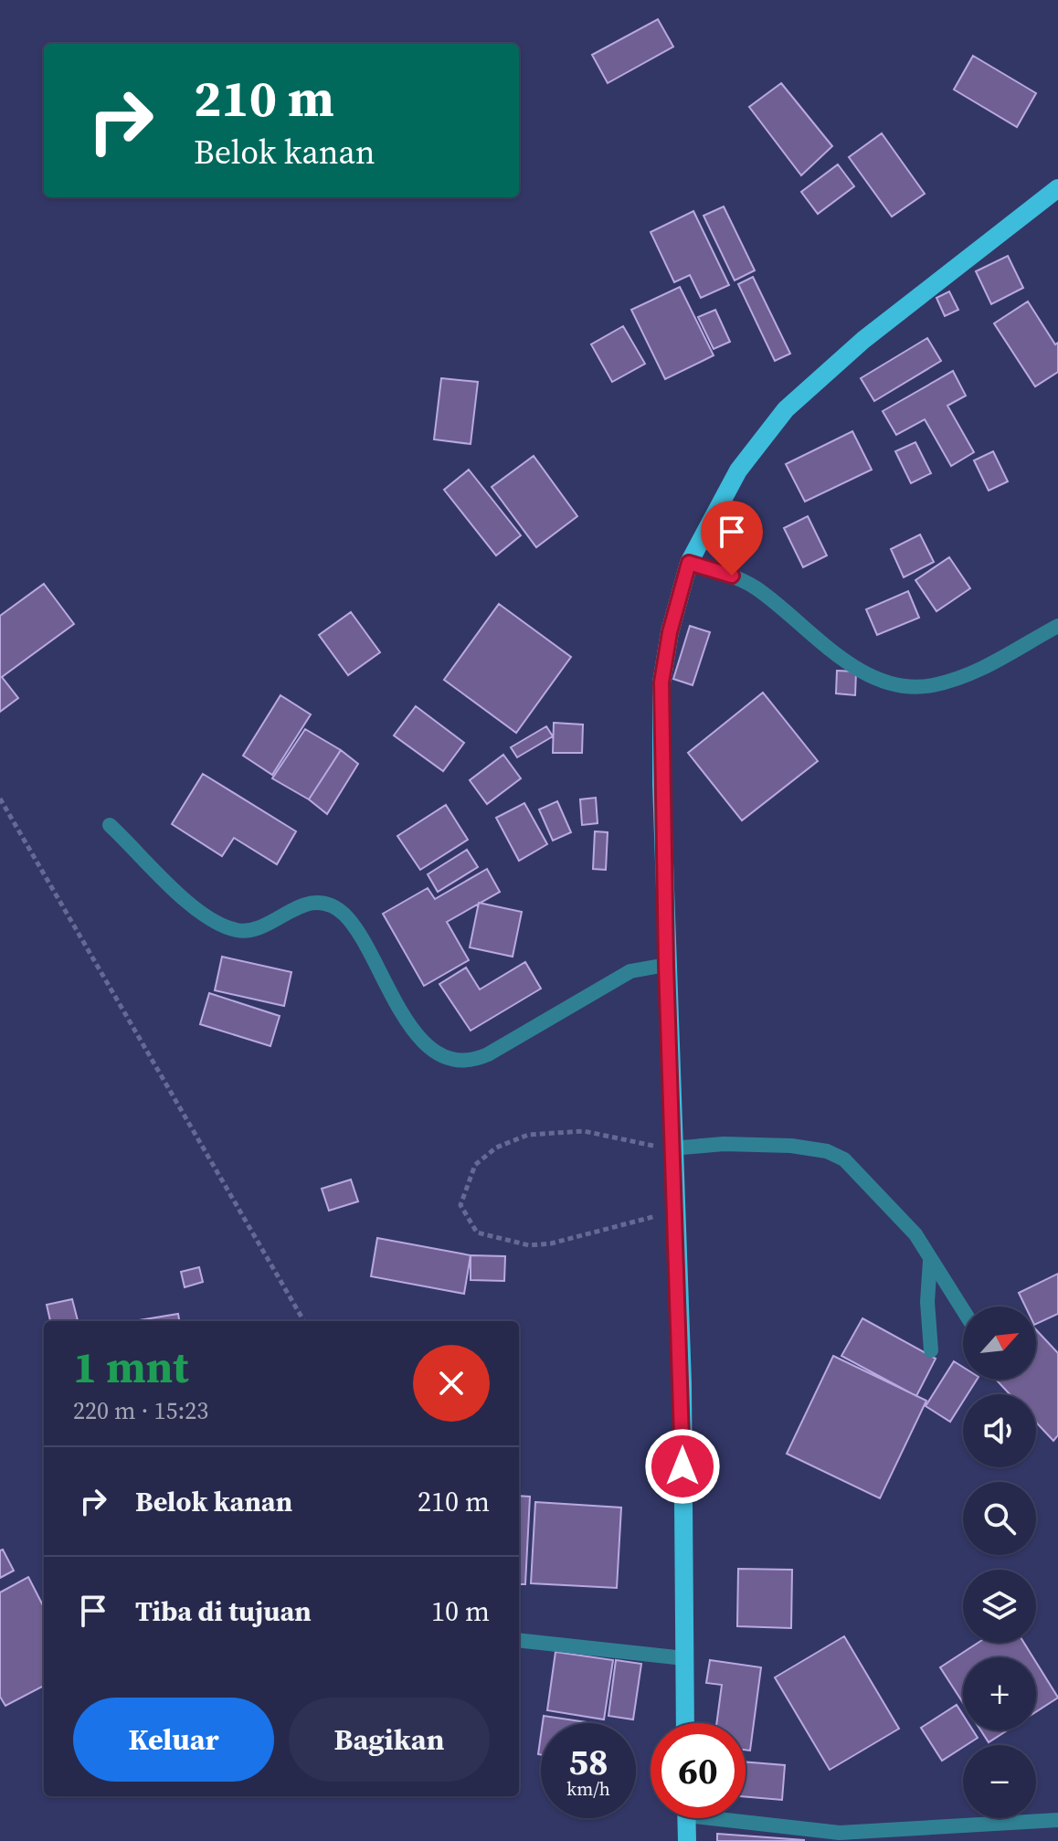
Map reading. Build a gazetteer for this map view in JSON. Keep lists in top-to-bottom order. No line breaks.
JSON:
{"north":"top right","page":{"turn":["210 m","Belok kanan"],"map_buttons":["+","−"],"heading":["1 mnt","220 m · 15:23"],"list":[{"name":"Belok kanan","value":"210 m"},{"name":"Tiba di tujuan","value":"10 m"}],"buttons":["Keluar","Bagikan"],"speed":"58 km/h","limit":"60"}}
